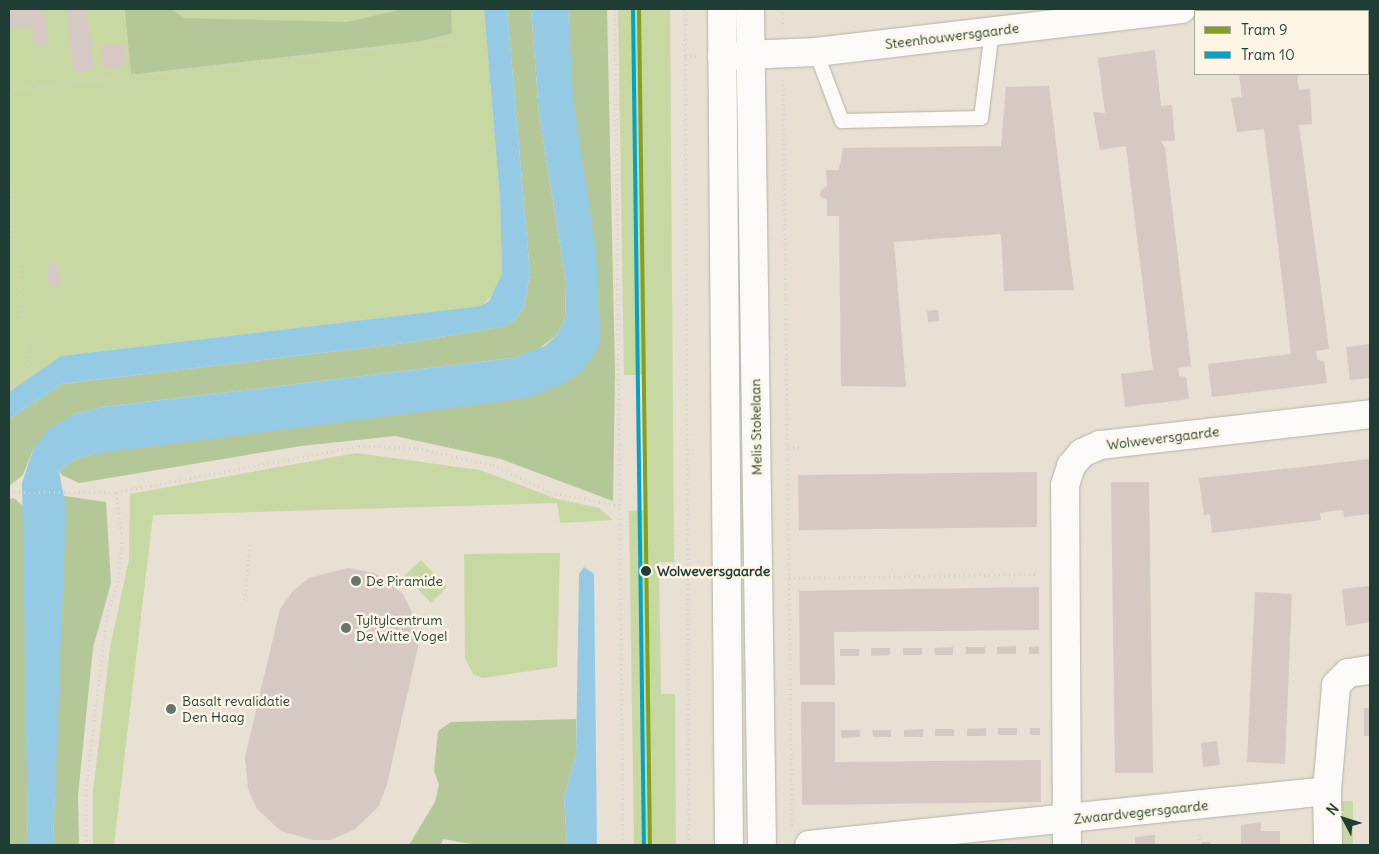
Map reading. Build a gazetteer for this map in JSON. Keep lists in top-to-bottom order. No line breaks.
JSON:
{"streets":{"street":["Steenhouwersgaarde","Melis Stokelaan","Wolweversgaarde","Zwaardvegersgaarde"]},"crossings":[["Steenhouwersgaarde","Melis Stokelaan"],["Wolweversgaarde","Zwaardvegersgaarde"]],"places":["Wolweversgaarde","De Piramide","Tyltylcentrum De Witte Vogel","Basalt revalidatie Den Haag"],"lines":["tram line 9","tram line 10"],"legend":["Tram 9","Tram 10"],"north":"top left"}
